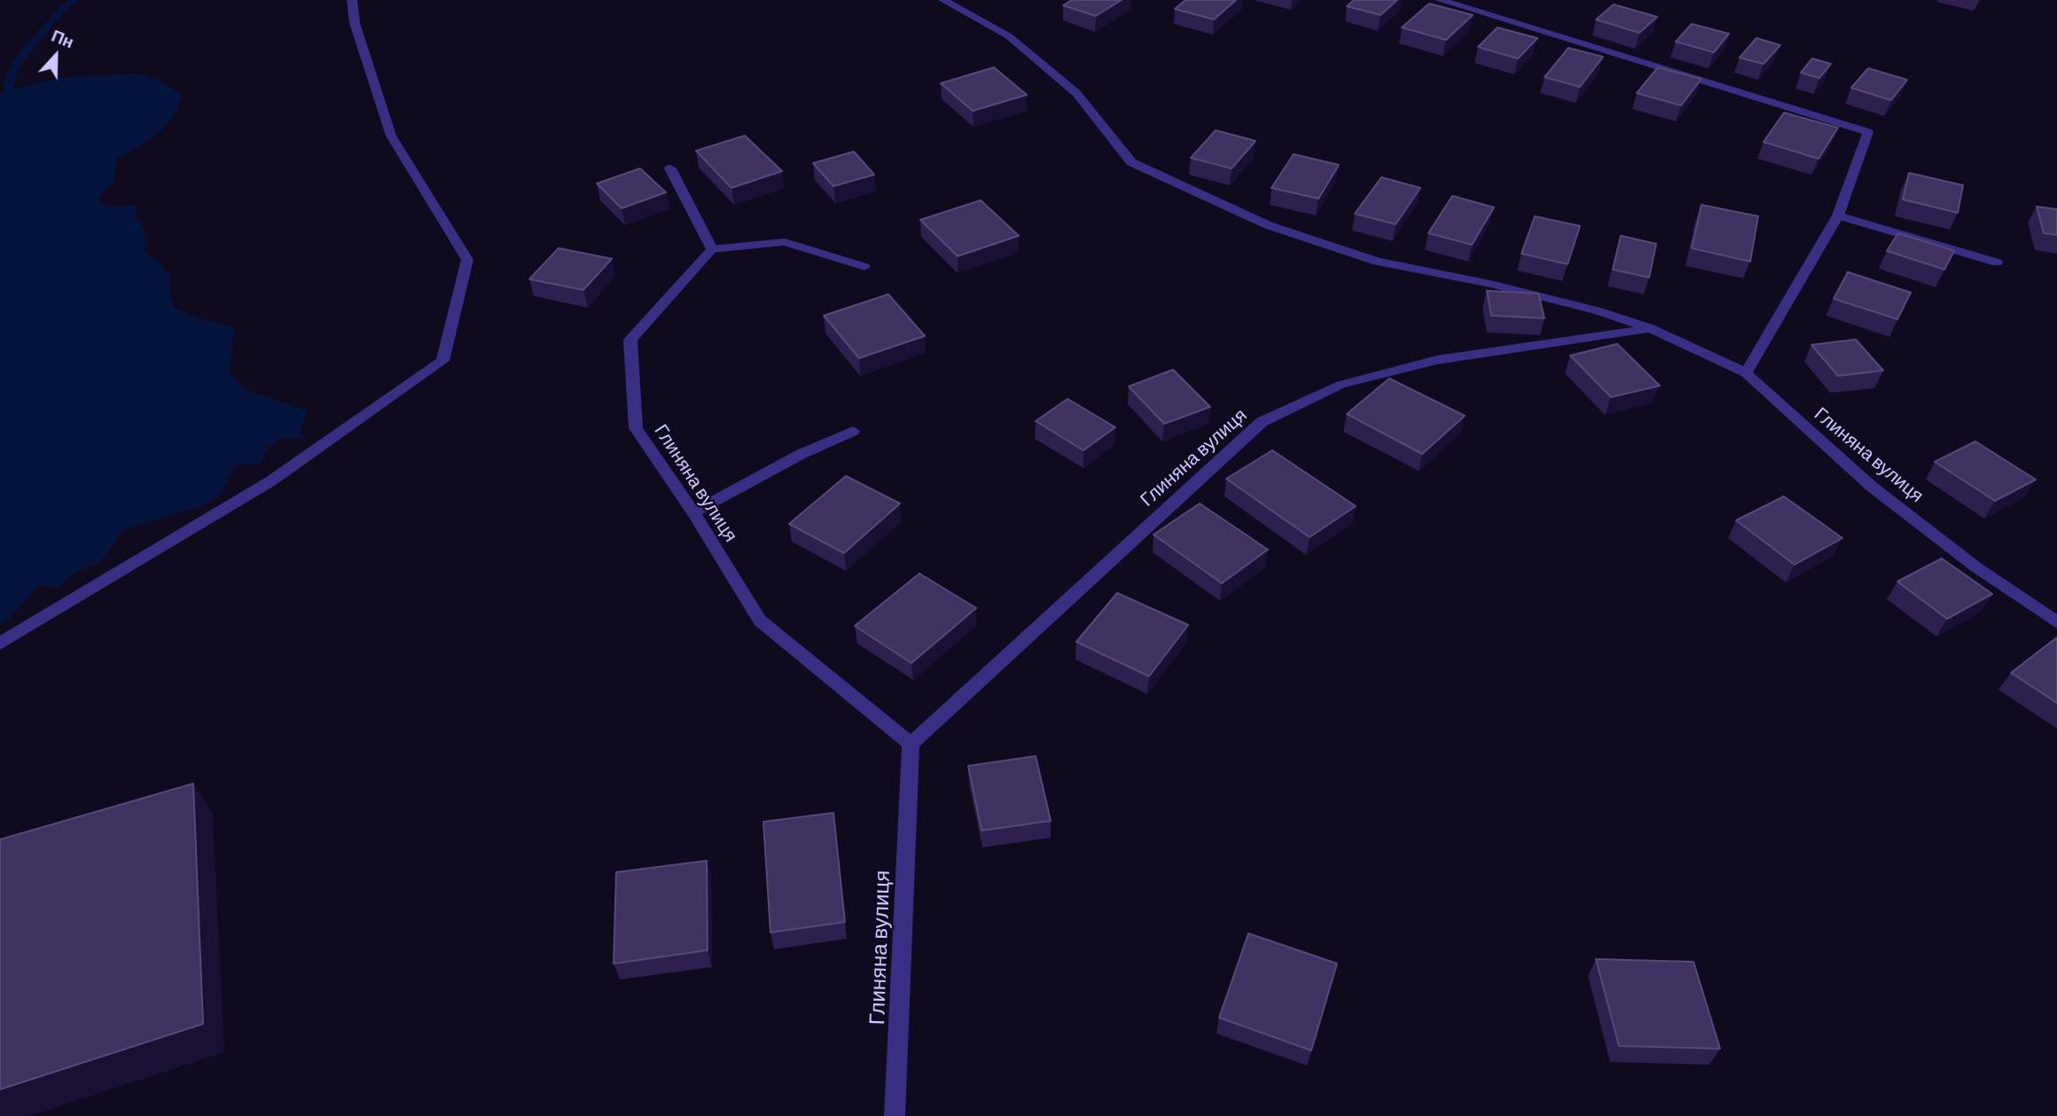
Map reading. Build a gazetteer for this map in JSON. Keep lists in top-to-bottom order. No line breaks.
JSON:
{"streets":{"street":["Глиняна вулиця"]},"north":"top"}
